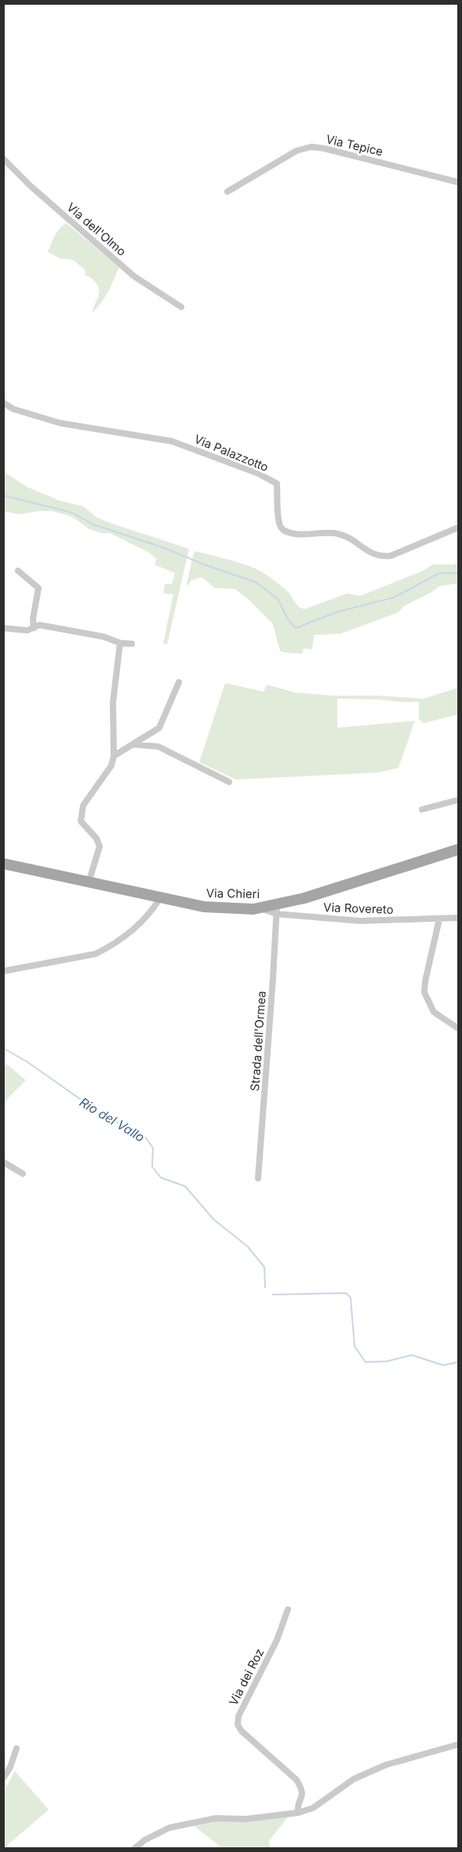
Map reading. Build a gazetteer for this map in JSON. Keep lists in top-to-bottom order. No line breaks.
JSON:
{"streets":{"main road":["Via Chieri"],"street":["Via Tepice","Via dell'Olmo","Via Palazzotto","Via Rovereto","Strada dell'Ormea","Via dei Roz"]},"crossings":[["Via Chieri","Via Rovereto"],["Via Chieri","Strada dell'Ormea"],["Via Rovereto","Strada dell'Ormea"]],"water":["Rio del Vallo"]}
